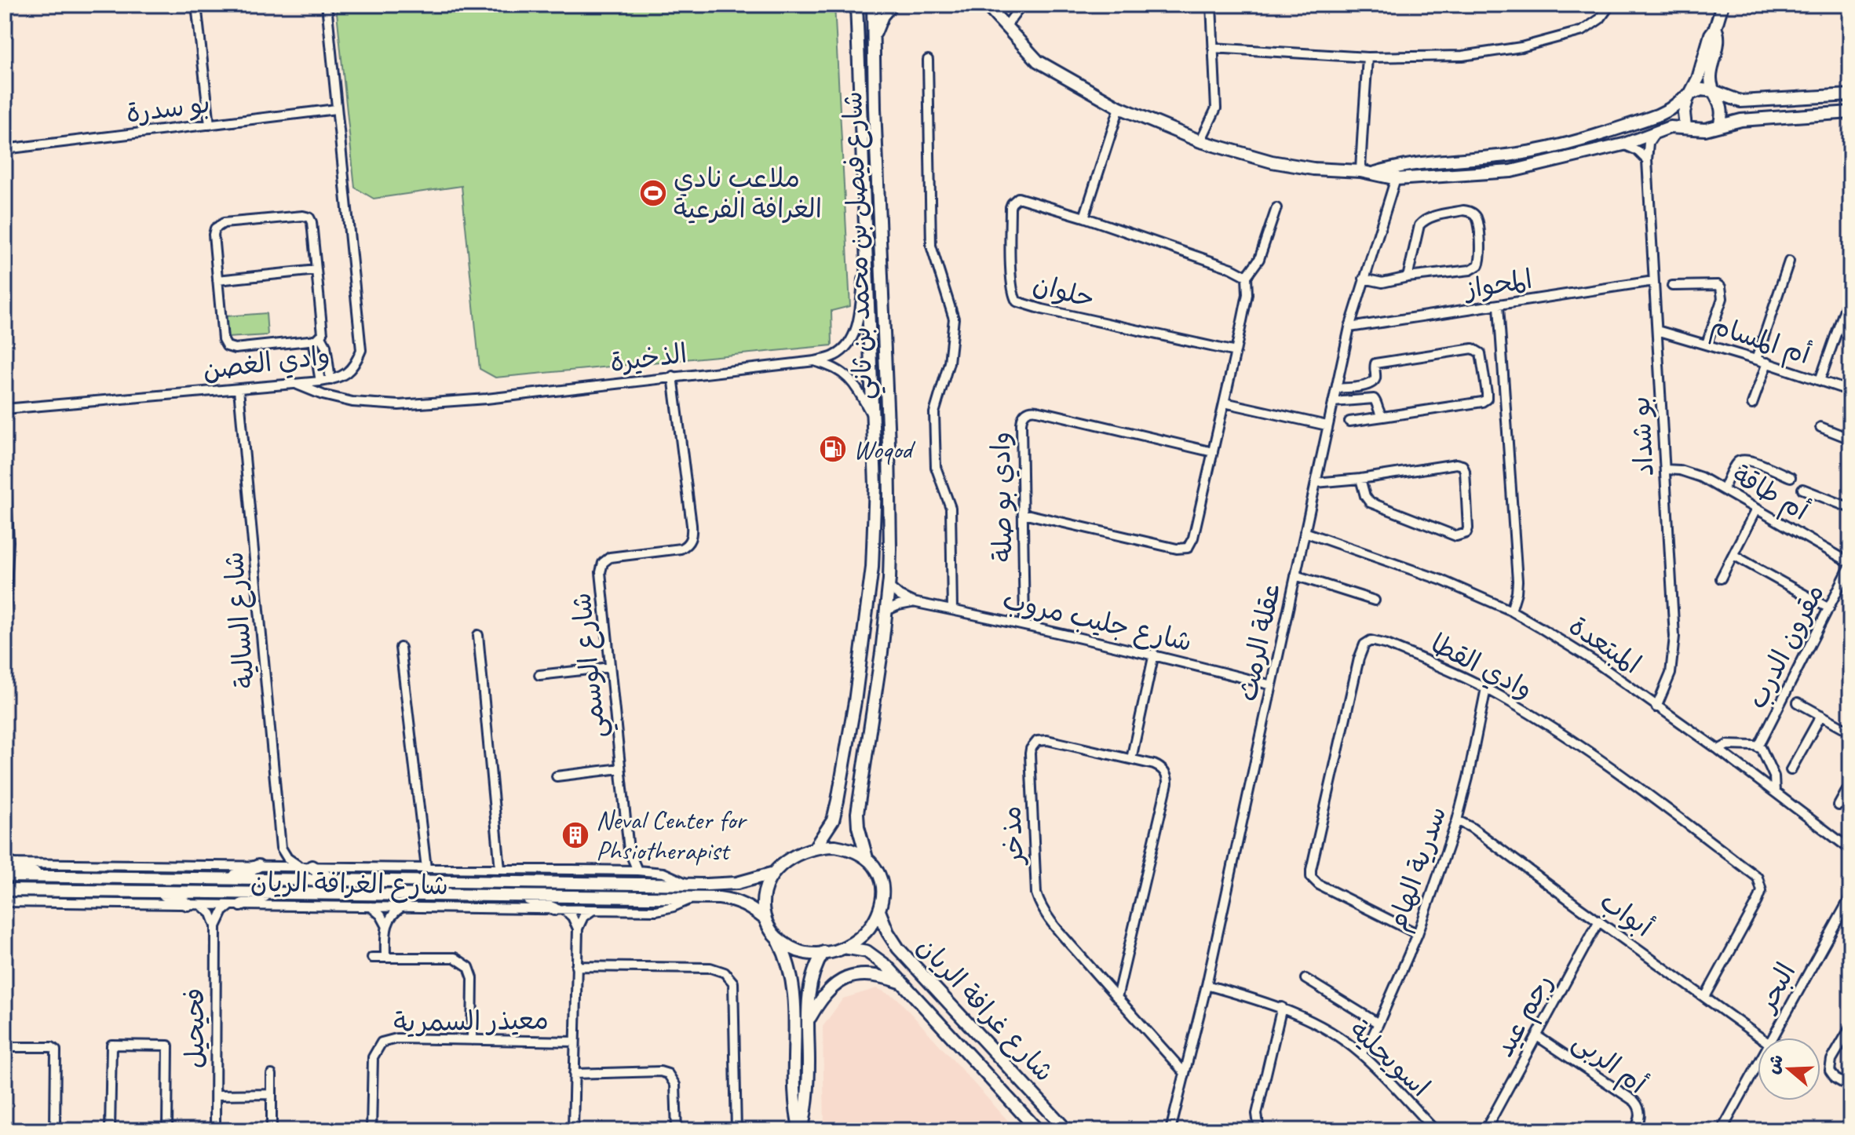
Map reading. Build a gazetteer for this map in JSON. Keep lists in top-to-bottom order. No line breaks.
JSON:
{"streets":{"street":["بو سدرة","شارع فيصل بن محمد بن ثاني","المحواز","حلوان","أم المسام","الذخيرة","وادي الغصن","بو شداد","أم طاقة","وادي بو صلة","شارع السالية","شارع جليب مروب","عقلة الرمث","المبتعدة","مقرون الدرب","شارع الوسمي","وادي القطا","مذخر","سدرية الهام","شارع الغرافة الريان","أبواب","البحر","شارع غرافة الريان","رجم عيد","معيذر السمرية","فحيحيل","اسويحلية","أم الربى"]},"crossings":[["بو سدرة","وادي الغصن"],["شارع فيصل بن محمد بن ثاني","الذخيرة"],["شارع فيصل بن محمد بن ثاني","شارع جليب مروب"],["شارع فيصل بن محمد بن ثاني","شارع الغرافة الريان"],["شارع فيصل بن محمد بن ثاني","شارع غرافة الريان"],["المحواز","بو شداد"],["المحواز","عقلة الرمث"],["أم المسام","بو شداد"],["الذخيرة","وادي الغصن"],["الذخيرة","شارع الوسمي"],["وادي الغصن","شارع السالية"],["بو شداد","أم طاقة"],["بو شداد","المبتعدة"],["أم طاقة","مقرون الدرب"],["وادي بو صلة","شارع جليب مروب"],["شارع جليب مروب","عقلة الرمث"],["عقلة الرمث","المبتعدة"],["عقلة الرمث","مذخر"],["عقلة الرمث","اسويحلية"],["شارع الوسمي","شارع الغرافة الريان"],["وادي القطا","سدرية الهام"],["وادي القطا","أبواب"],["سدرية الهام","أبواب"],["سدرية الهام","اسويحلية"],["شارع الغرافة الريان","شارع غرافة الريان"],["أبواب","رجم عيد"],["رجم عيد","أم الربى"]],"places":{"sports":["ملاعب نادي الغرافة الفرعية"],"fuel station":["Woqod"],"building":["Neval Center for Phsiotherapist"]},"north":"left"}
